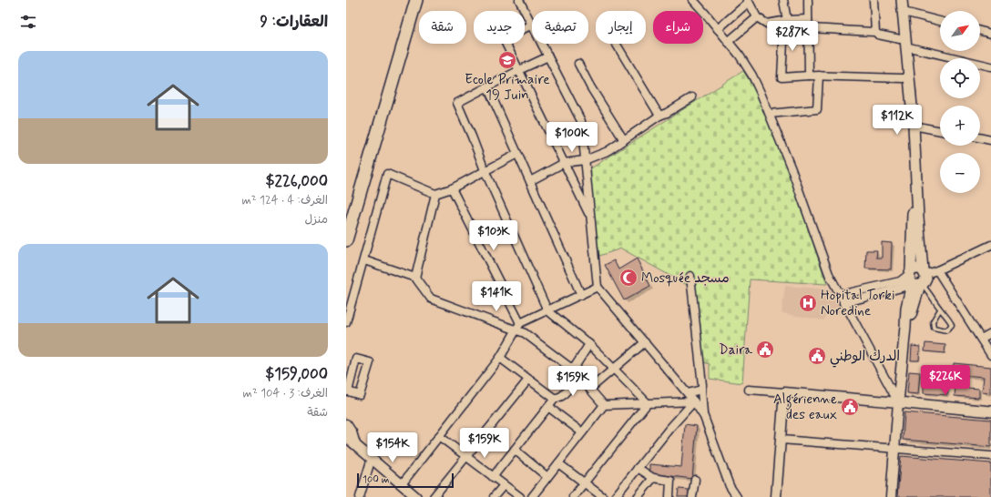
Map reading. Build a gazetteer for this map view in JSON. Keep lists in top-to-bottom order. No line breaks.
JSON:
{"places":{"school or university":["Ecole Primaire 19 Juin"],"mosque":["Mosquée مسجد"],"hospital":["Hopital Torki Noredine"],"public building":["Daira","الدرك الوطني","Algérienne des eaux"]},"scale_bar":"100 m","north":"top right","page":{"heading":"العقارات: 9","map_buttons":["+","−"],"chip":["شراء","إيجار","تصفية","جديد","شقة"],"price":["$287K","$112K","$100K","$103K","$141K","$226K","$159K","$159K","$154K"],"list":[{"name":"$226,000","note":"الغرف: 4 · 124 m² · منزل"},{"name":"$159,000","note":"الغرف: 3 · 104 m² · شقة"}],"scale":"100 m"}}
